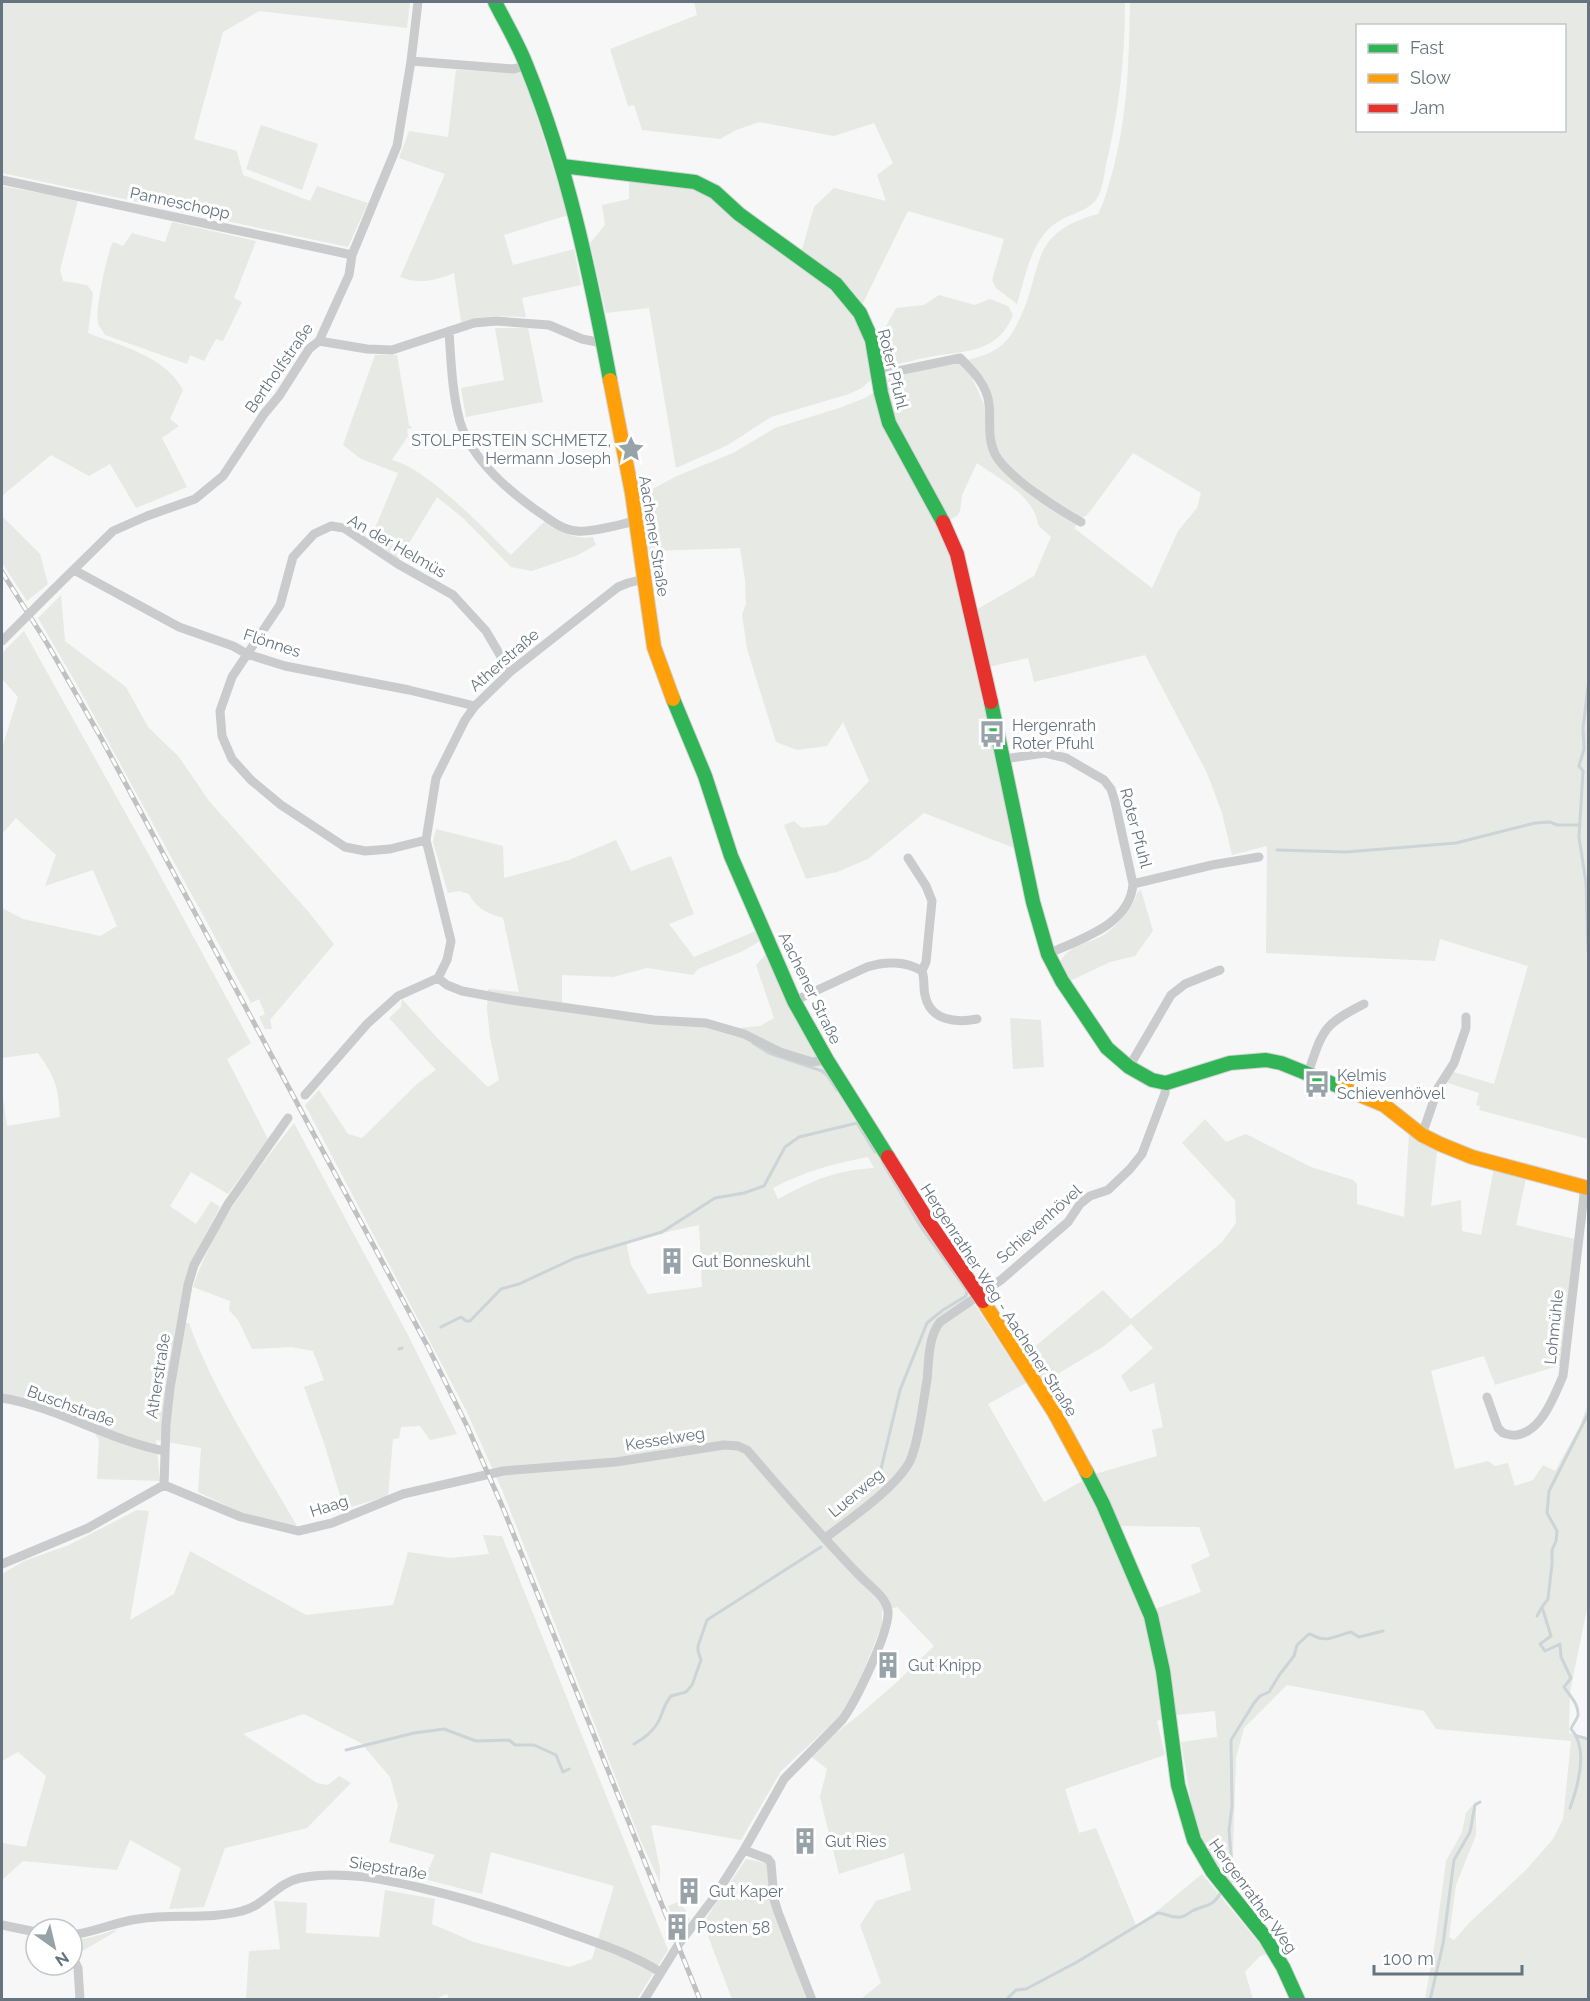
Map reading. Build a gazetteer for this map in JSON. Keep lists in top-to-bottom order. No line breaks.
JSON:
{"streets":{"street":["Panneschopp","Bertholfstraße","Roter Pfuhl","Aachener Straße","An der Helmüs","Flönnes","Atherstraße","Schievenhövel","Hergenrather Weg - Aachener Straße","Lohmühle","Buschstraße","Kesselweg","Luerweg","Haag","Siepstraße","Hergenrather Weg"]},"crossings":[["Panneschopp","Bertholfstraße"],["Bertholfstraße","Flönnes"],["Roter Pfuhl","Aachener Straße"],["Aachener Straße","Atherstraße"],["Aachener Straße","Hergenrather Weg - Aachener Straße"],["An der Helmüs","Flönnes"],["An der Helmüs","Atherstraße"],["Flönnes","Atherstraße"],["Atherstraße","Buschstraße"],["Atherstraße","Haag"],["Schievenhövel","Hergenrather Weg - Aachener Straße"],["Schievenhövel","Luerweg"],["Hergenrather Weg - Aachener Straße","Luerweg"],["Hergenrather Weg - Aachener Straße","Hergenrather Weg"],["Kesselweg","Luerweg"],["Kesselweg","Haag"],["Luerweg","Siepstraße"]],"places":{"place":["STOLPERSTEIN SCHMETZ, Hermann Joseph"],"bus stop":["Hergenrath Roter Pfuhl","Kelmis Schievenhövel"],"building":["Gut Bonneskuhl","Gut Knipp","Gut Ries","Gut Kaper","Posten 58"]},"legend":["Fast","Slow","Jam"],"scale_bar":"100 m","north":"bottom right"}
